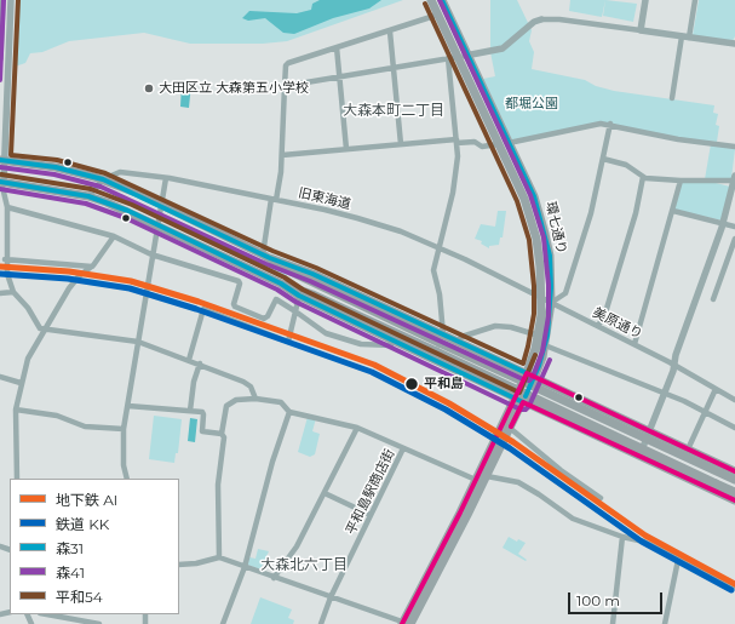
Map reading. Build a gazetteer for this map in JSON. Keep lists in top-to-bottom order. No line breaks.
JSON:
{"streets":{"main road":["環七通り"],"street":["旧東海道","美原通り","平和島駅商店街"]},"crossings":[["旧東海道","環七通り"],["旧東海道","美原通り"],["環七通り","美原通り"]],"districts":["大森本町二丁目","大森北六丁目"],"parks":["都堀公園"],"places":["大田区立 大森第五小学校","平和島"],"lines":["transit line 森31","transit line 森41","transit line 平和54","metro line Al","rail line KK"],"legend":["地下鉄 Al","鉄道 KK","森31","森41","平和54"],"scale_bar":"100 m"}
